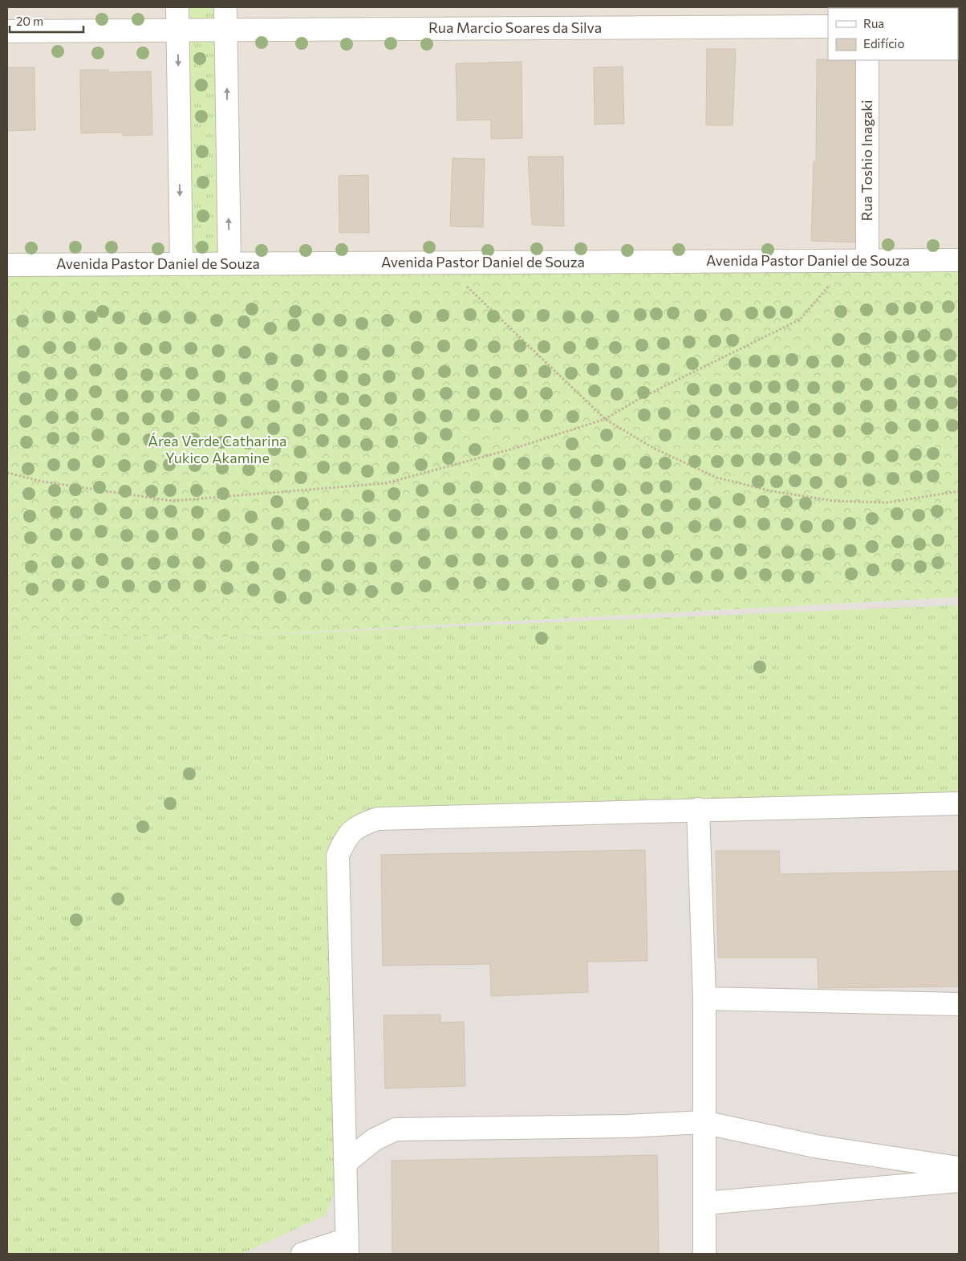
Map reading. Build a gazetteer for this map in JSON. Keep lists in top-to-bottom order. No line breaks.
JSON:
{"streets":{"street":["Rua Marcio Soares da Silva","Rua Toshio Inagaki","Avenida Pastor Daniel de Souza"]},"crossings":[["Rua Toshio Inagaki","Avenida Pastor Daniel de Souza"]],"parks":["Área Verde Catharina Yukico Akamine"],"legend":["Rua","Edifício"],"scale_bar":"20 m"}
